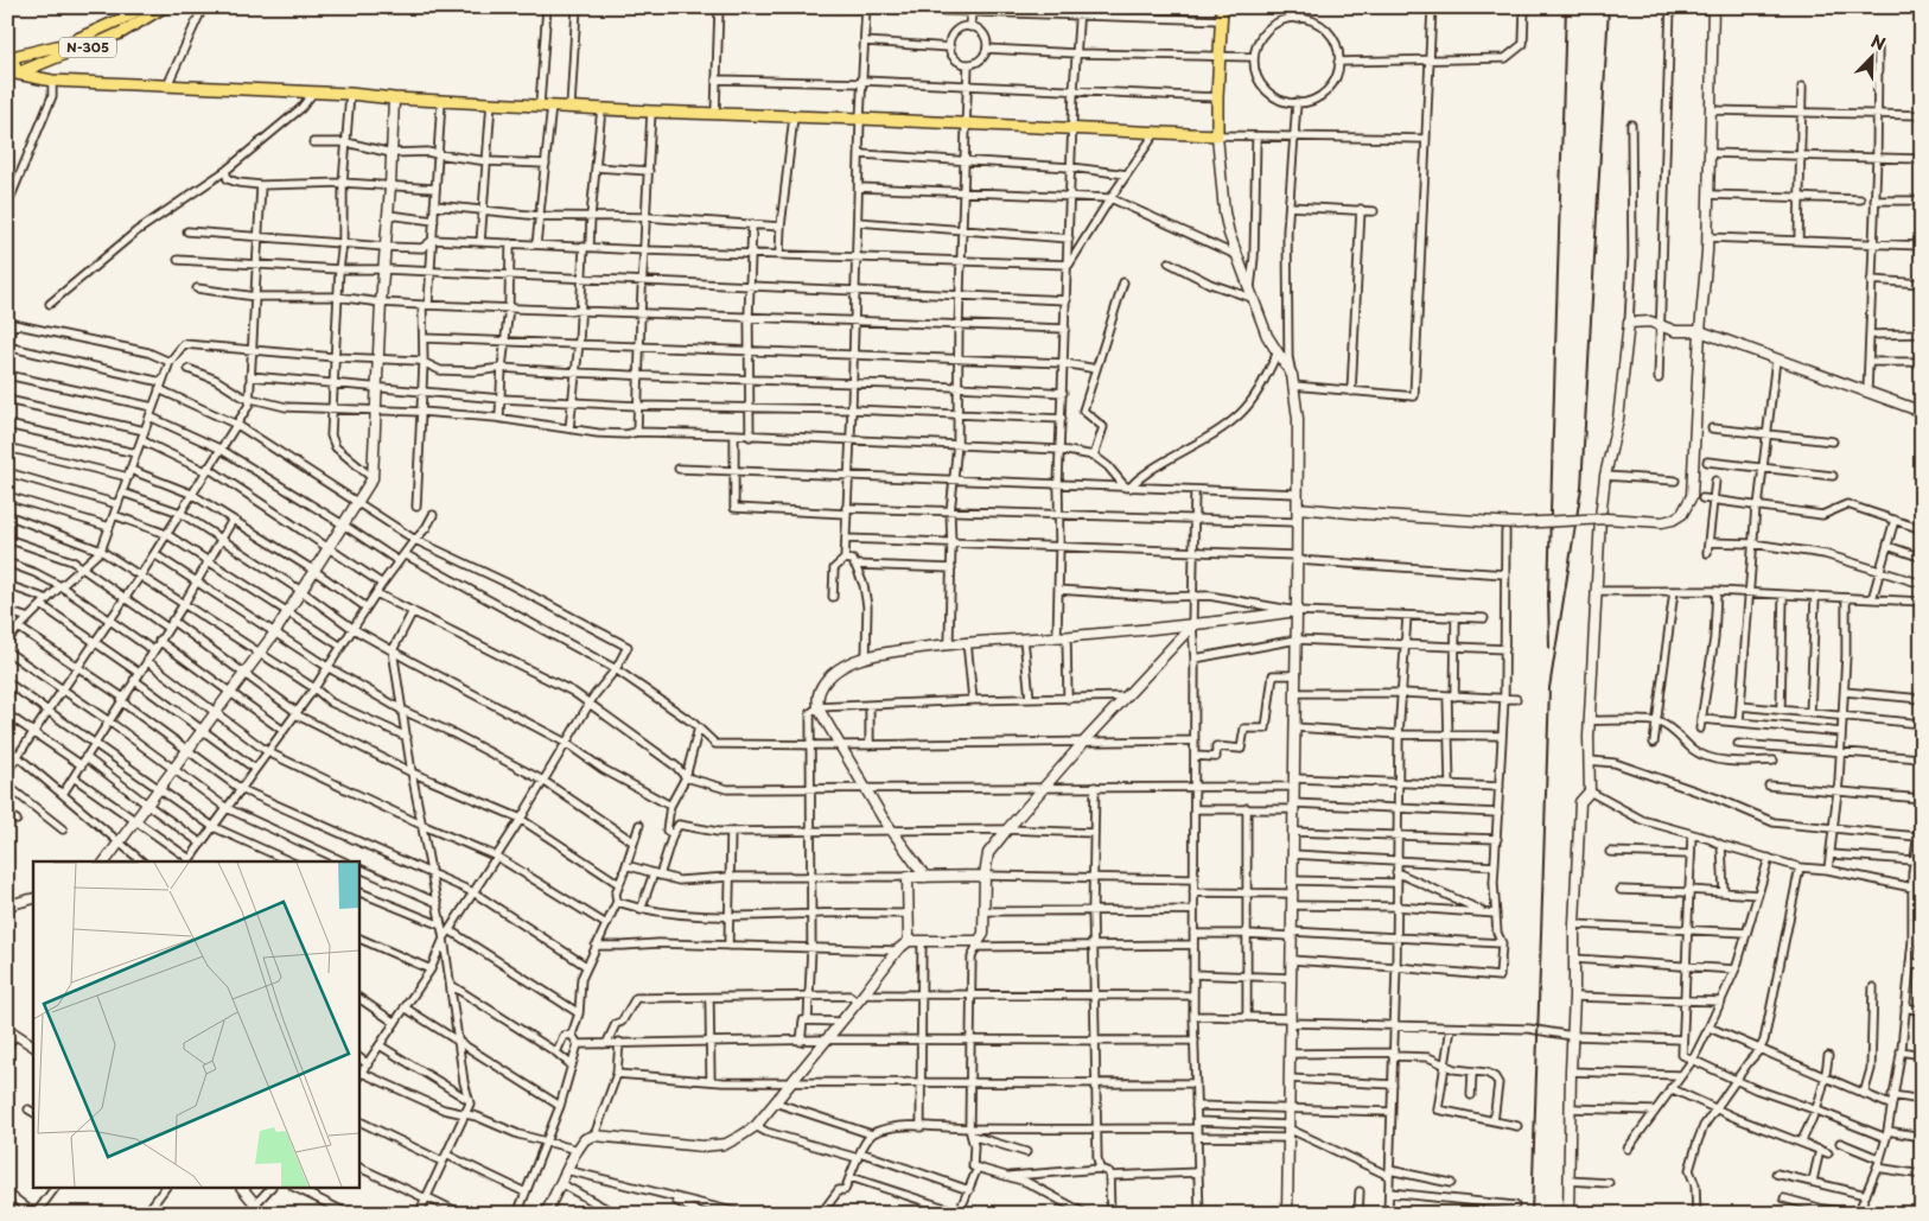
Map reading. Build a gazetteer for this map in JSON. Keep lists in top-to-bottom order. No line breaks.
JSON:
{"streets":{"main road":["N-305"]},"north":"top right"}
